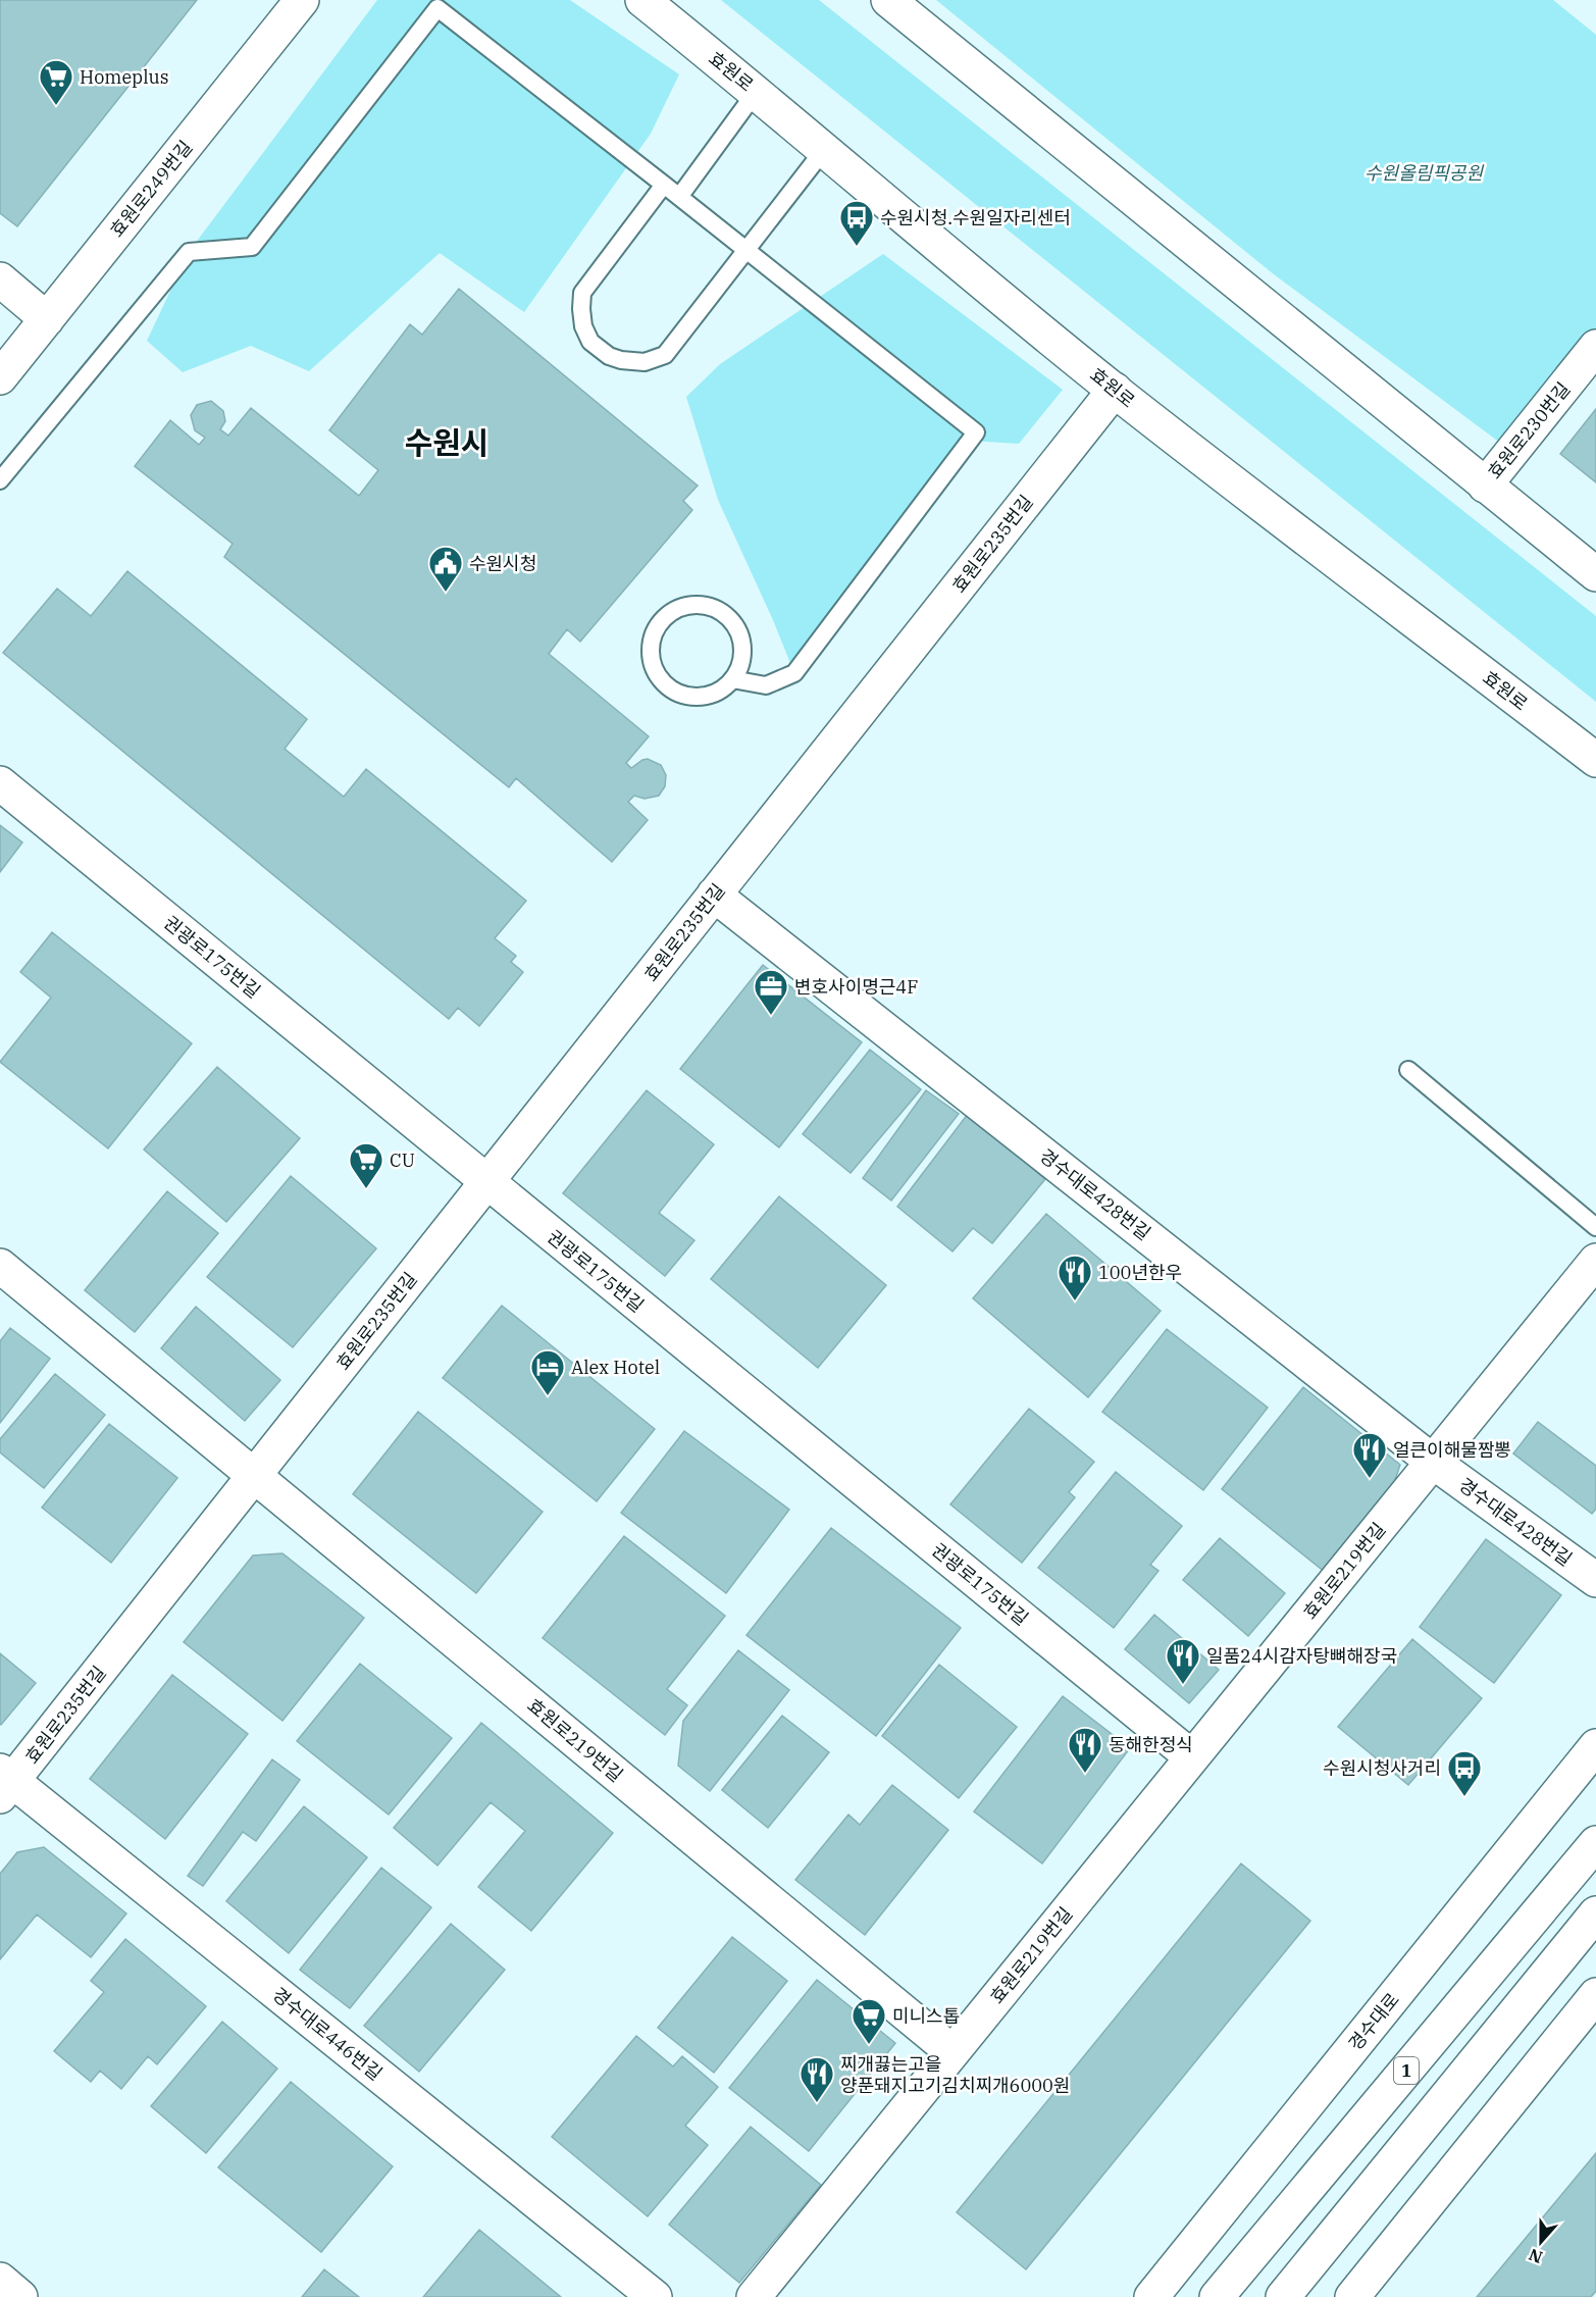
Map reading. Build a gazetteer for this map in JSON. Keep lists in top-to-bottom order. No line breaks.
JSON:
{"streets":{"street":["효원로","효원로249번길","효원로230번길","효원로235번길","권광로175번길","경수대로428번길","효원로219번길","경수대로","경수대로446번길","1"]},"crossings":[["효원로","효원로235번길"],["효원로235번길","권광로175번길"],["효원로235번길","경수대로428번길"],["효원로235번길","효원로219번길"],["효원로235번길","경수대로446번길"],["권광로175번길","효원로219번길"],["경수대로428번길","효원로219번길"]],"districts":["수원시"],"parks":["수원올림픽공원"],"places":{"supermarket":["Homeplus","CU","미니스톱"],"bus stop":["수원시청.수원일자리센터","수원시청사거리"],"public building":["수원시청"],"office":["변호사이명근4F"],"restaurant":["100년한우","얼큰이해물짬뽕","일품24시감자탕뼈해장국","동해한정식","찌개끓는고을 양푼돼지고기김치찌개6000원"],"hotel":["Alex Hotel"]},"north":"bottom"}
